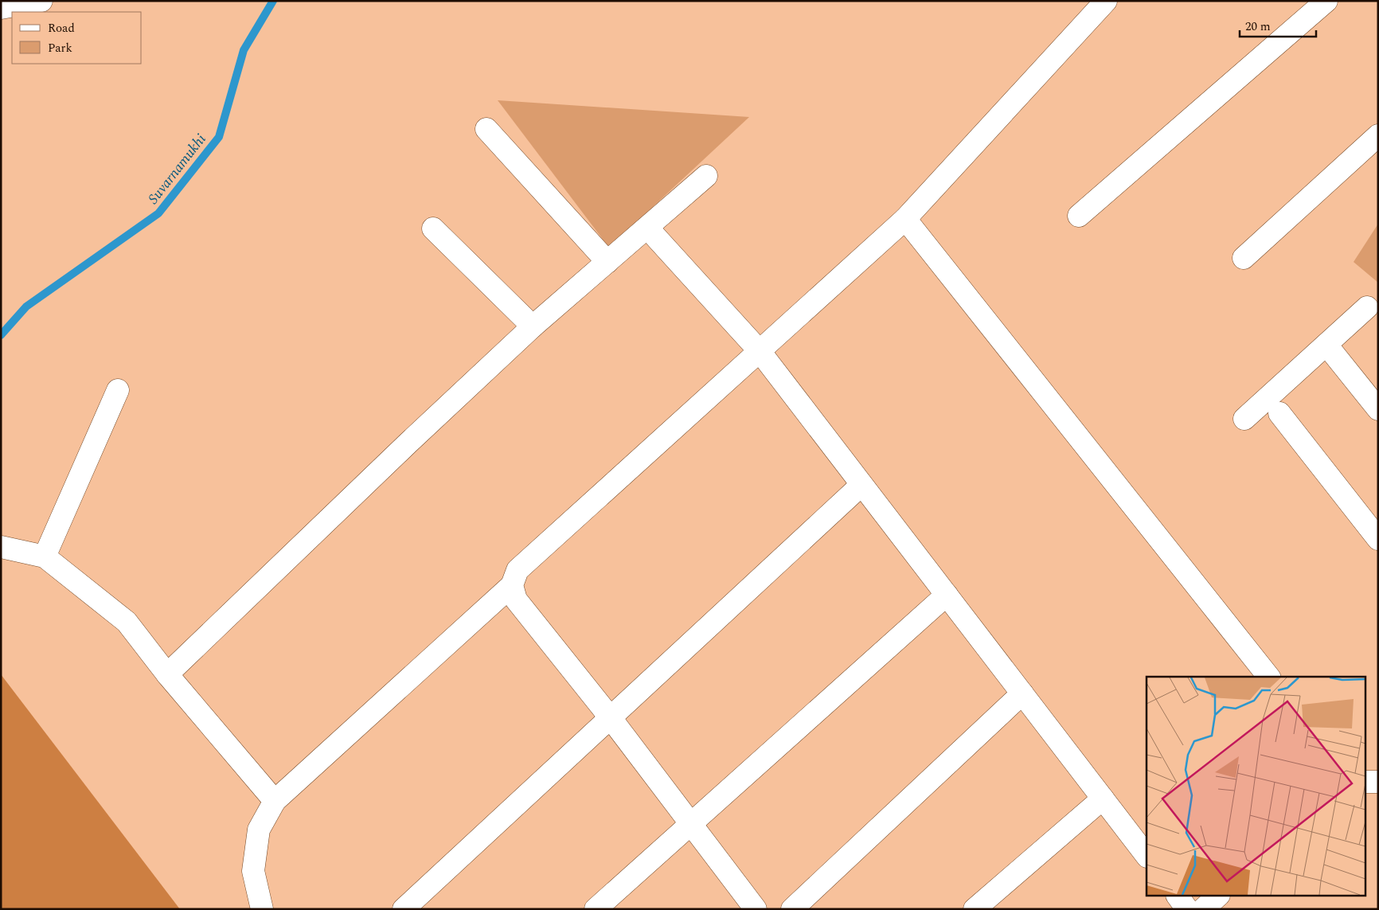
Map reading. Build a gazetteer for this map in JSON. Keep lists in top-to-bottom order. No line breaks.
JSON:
{"water":["Suvarnamukhi"],"legend":["Road","Park"],"scale_bar":"20 m"}
